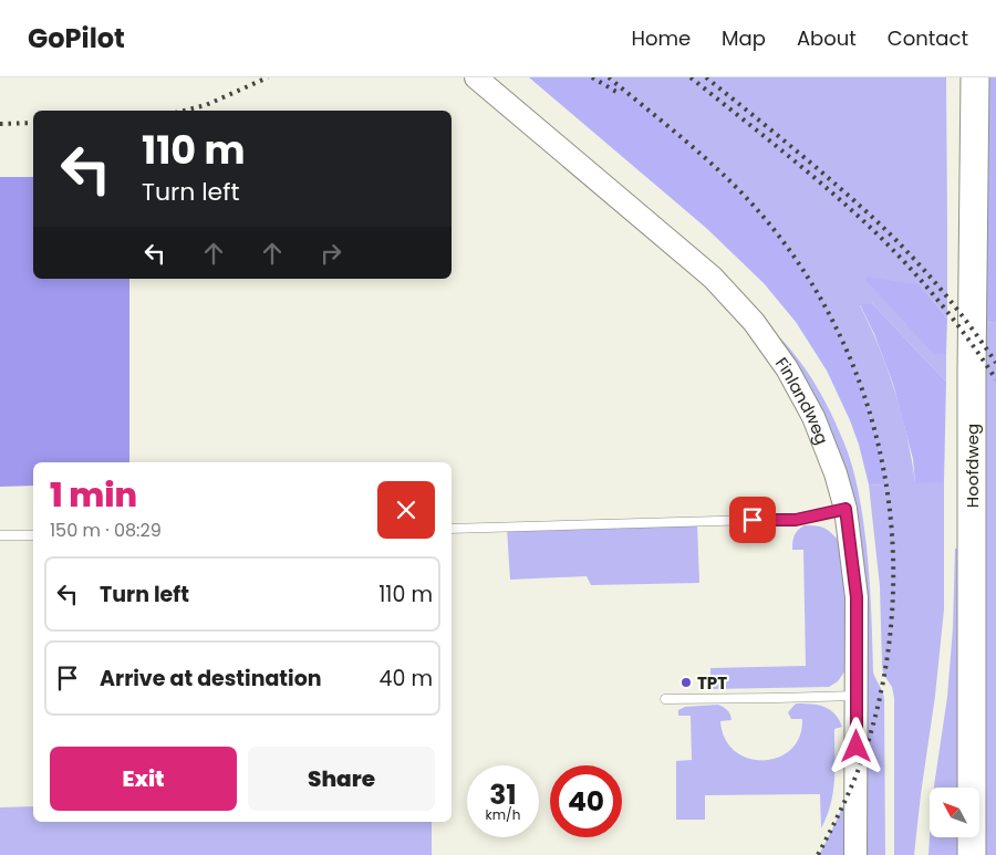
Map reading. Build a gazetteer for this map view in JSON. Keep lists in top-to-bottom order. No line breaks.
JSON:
{"streets":{"main road":["Hoofdweg"],"street":["Finlandweg"]},"places":["TPT"],"north":"top left","page":{"header":"GoPilot","nav":["Home","Map","About","Contact"],"turn":["110 m","Turn left"],"heading":["1 min","150 m · 08:29"],"list":[{"name":"Turn left","value":"110 m"},{"name":"Arrive at destination","value":"40 m"}],"buttons":["Exit","Share"],"speed":"31 km/h","limit":"40"}}
